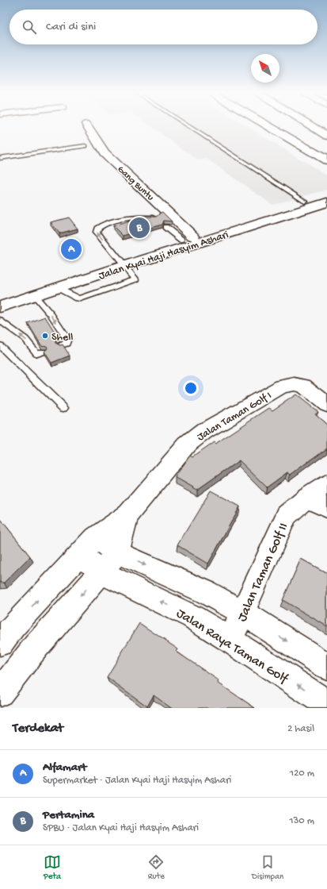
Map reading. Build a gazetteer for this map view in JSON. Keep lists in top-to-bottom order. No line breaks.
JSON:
{"streets":{"main road":["Jalan Kyai Haji Hasyim Ashari"],"street":["Gang Buntu","Jalan Taman Golf I","Jalan Taman Golf II","Jalan Raya Taman Golf"]},"crossings":[["Gang Buntu","Jalan Kyai Haji Hasyim Ashari"],["Jalan Taman Golf I","Jalan Raya Taman Golf"],["Jalan Taman Golf II","Jalan Raya Taman Golf"]],"places":["Shell"],"north":"top left","page":{"search":"Cari di sini","pins":["B","A"],"heading":["Terdekat","2 hasil"],"list":[{"mark":"A","name":"Alfamart","note":"Supermarket · Jalan Kyai Haji Hasyim Ashari","value":"120 m"},{"mark":"B","name":"Pertamina","note":"SPBU · Jalan Kyai Haji Hasyim Ashari","value":"130 m"}],"nav":["Peta","Rute","Disimpan"]}}
